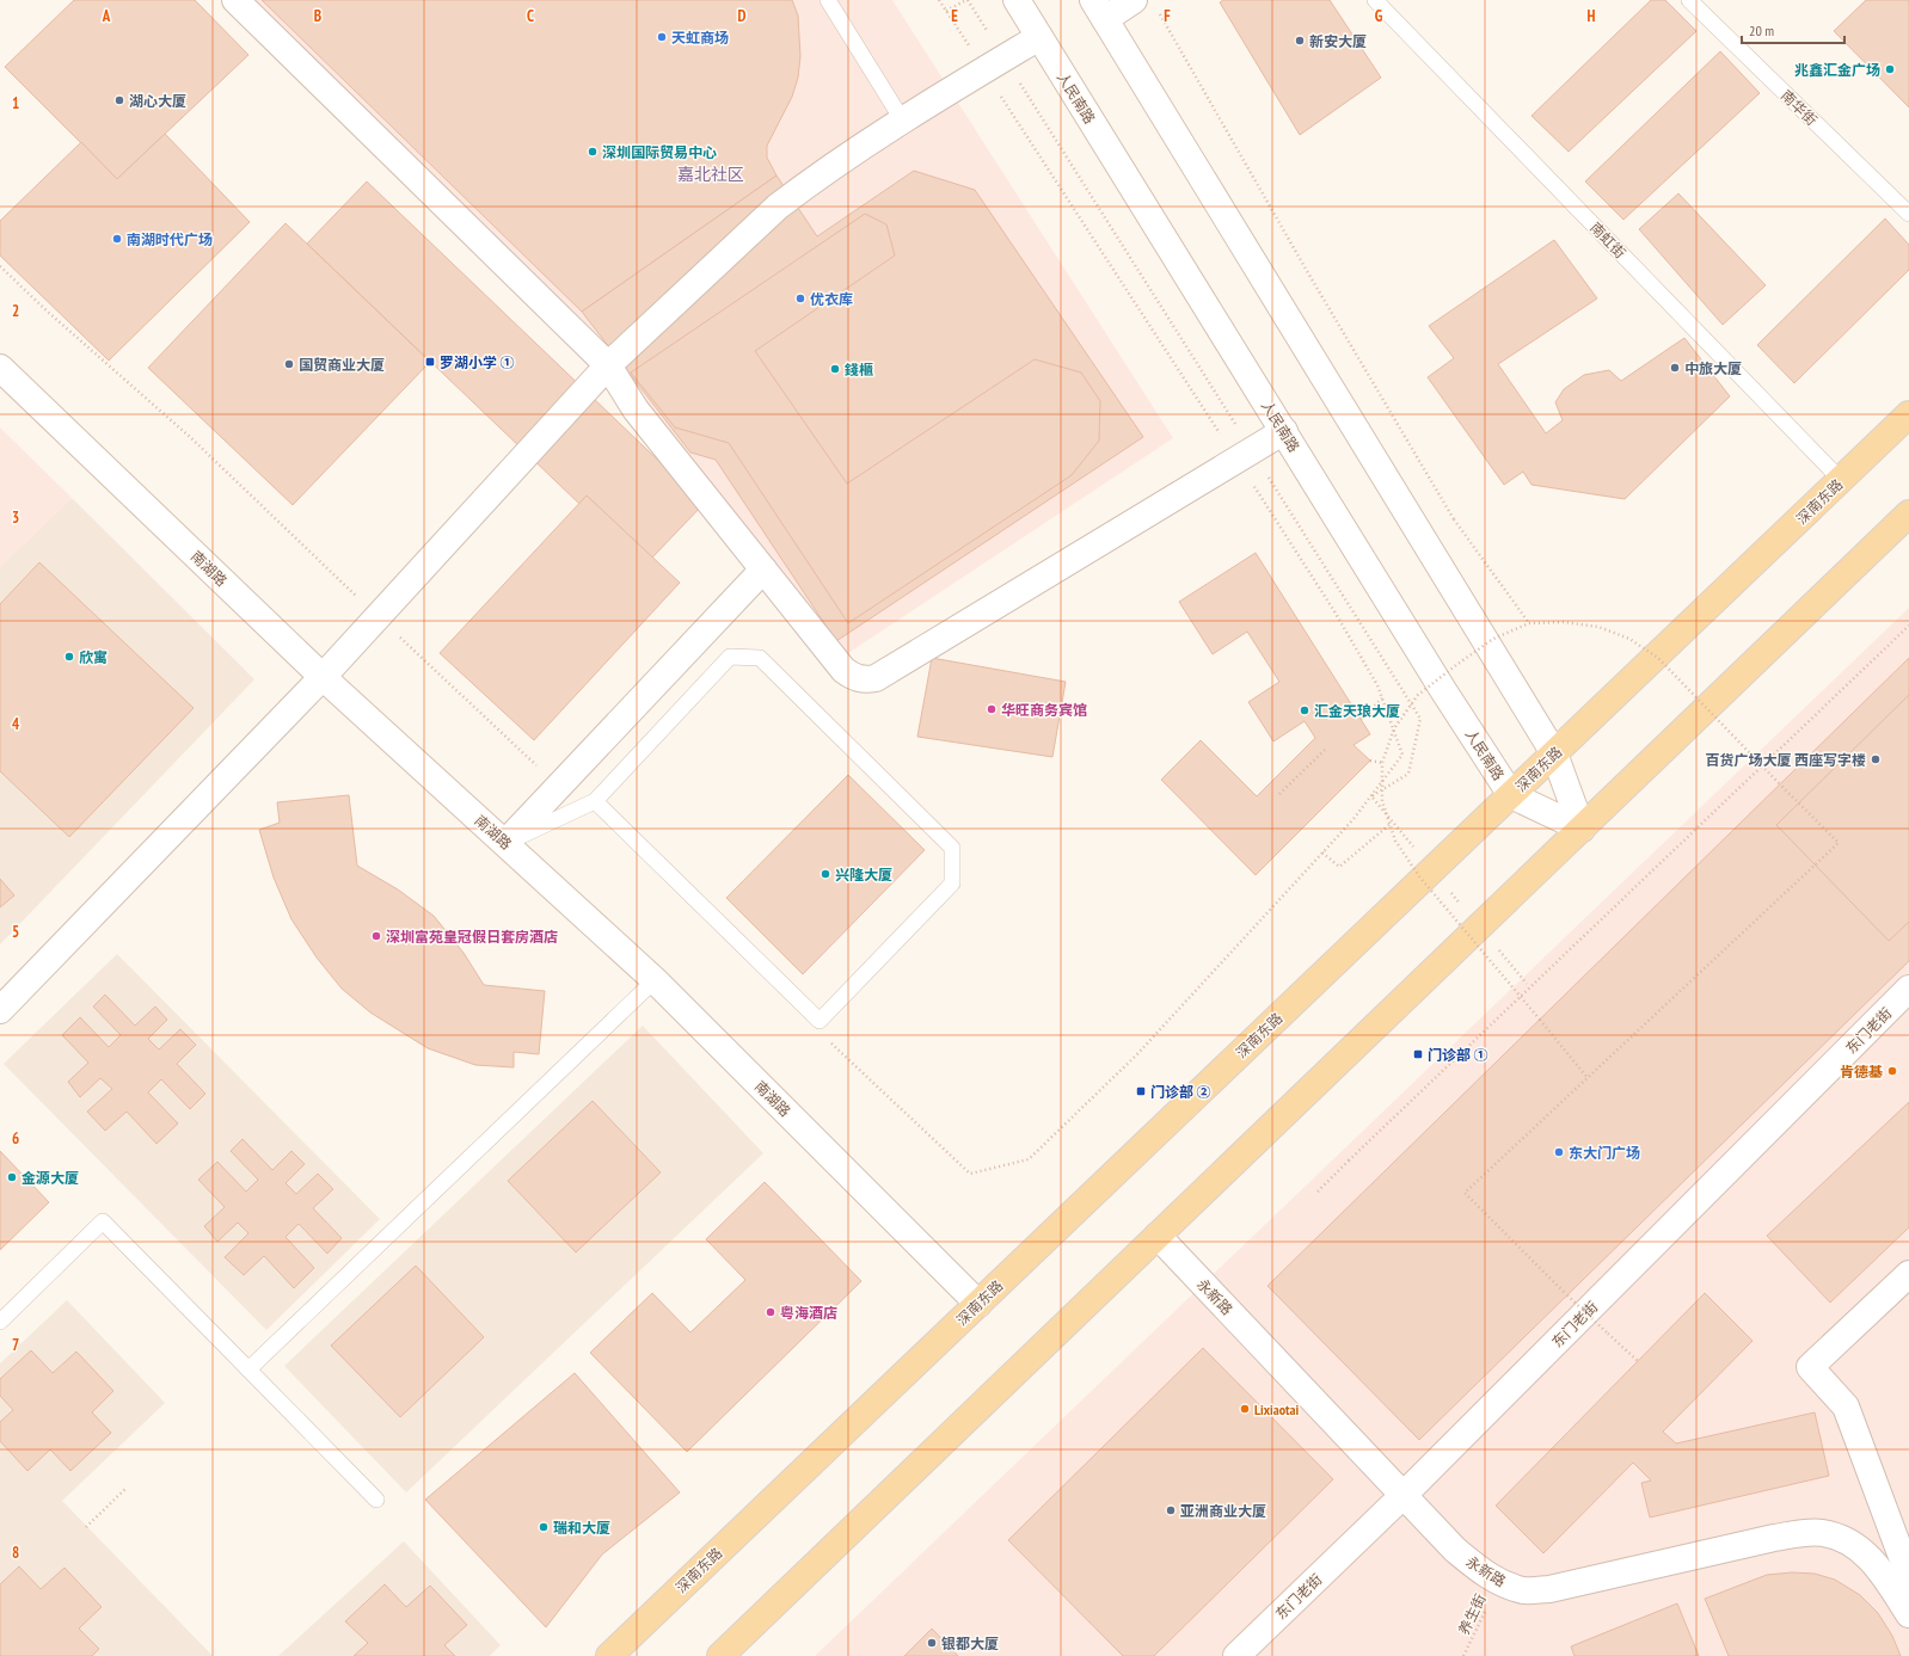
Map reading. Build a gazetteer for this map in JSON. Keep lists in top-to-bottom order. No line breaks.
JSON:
{"streets":{"main road":["深南东路"],"street":["人民南路","南湖路","东门老街","永新路"],"lane":["南华街","南虹街"],"path":["养生街"]},"crossings":[["人民南路","深南东路"],["南虹街","深南东路"],["深南东路","南湖路"],["东门老街","永新路"],["永新路","养生街"]],"districts":["嘉北社区"],"places":{"other":["天虹商场","新安大厦","兆鑫汇金广场","湖心大厦","深圳国际贸易中心","南湖时代广场","优衣库","国贸商业大厦","中旅大厦","錢櫃","欣寓","华旺商务宾馆","汇金天琅大厦","百货广场大厦 西座写字楼","兴隆大厦","深圳富苑皇冠假日套房酒店","肯德基","东大门广场","金源大厦","粤海酒店","Lixiaotai","亚洲商业大厦","瑞和大厦","银都大厦"],"transit":["罗湖小学 ①","门诊部 ①","门诊部 ②"]},"scale_bar":"20 m","grid":{"columns":["A","B","C","D","E","F","G","H"],"rows":["1","2","3","4","5","6","7","8"]}}
